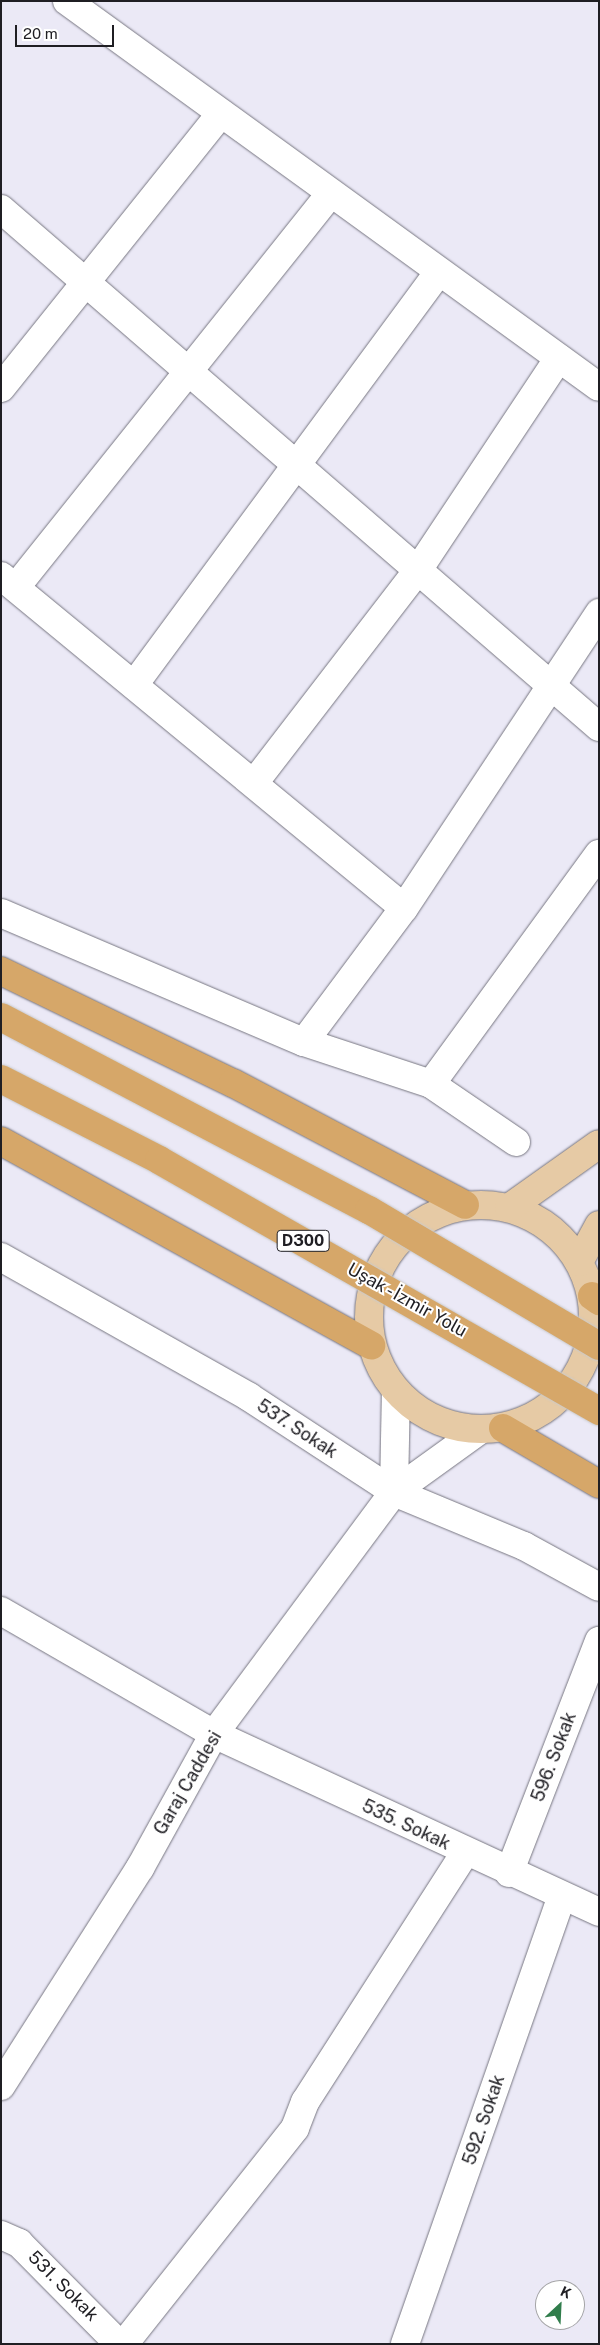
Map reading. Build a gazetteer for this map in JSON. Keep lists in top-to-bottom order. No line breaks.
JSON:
{"streets":{"highway":["D300","Uşak - İzmir Yolu"],"street":["537. Sokak","596. Sokak","Garaj Caddesi","535. Sokak","592. Sokak","531. Sokak"]},"crossings":[["537. Sokak","Garaj Caddesi"],["596. Sokak","535. Sokak"],["Garaj Caddesi","535. Sokak"],["535. Sokak","592. Sokak"]],"scale_bar":"20 m","north":"top right"}
